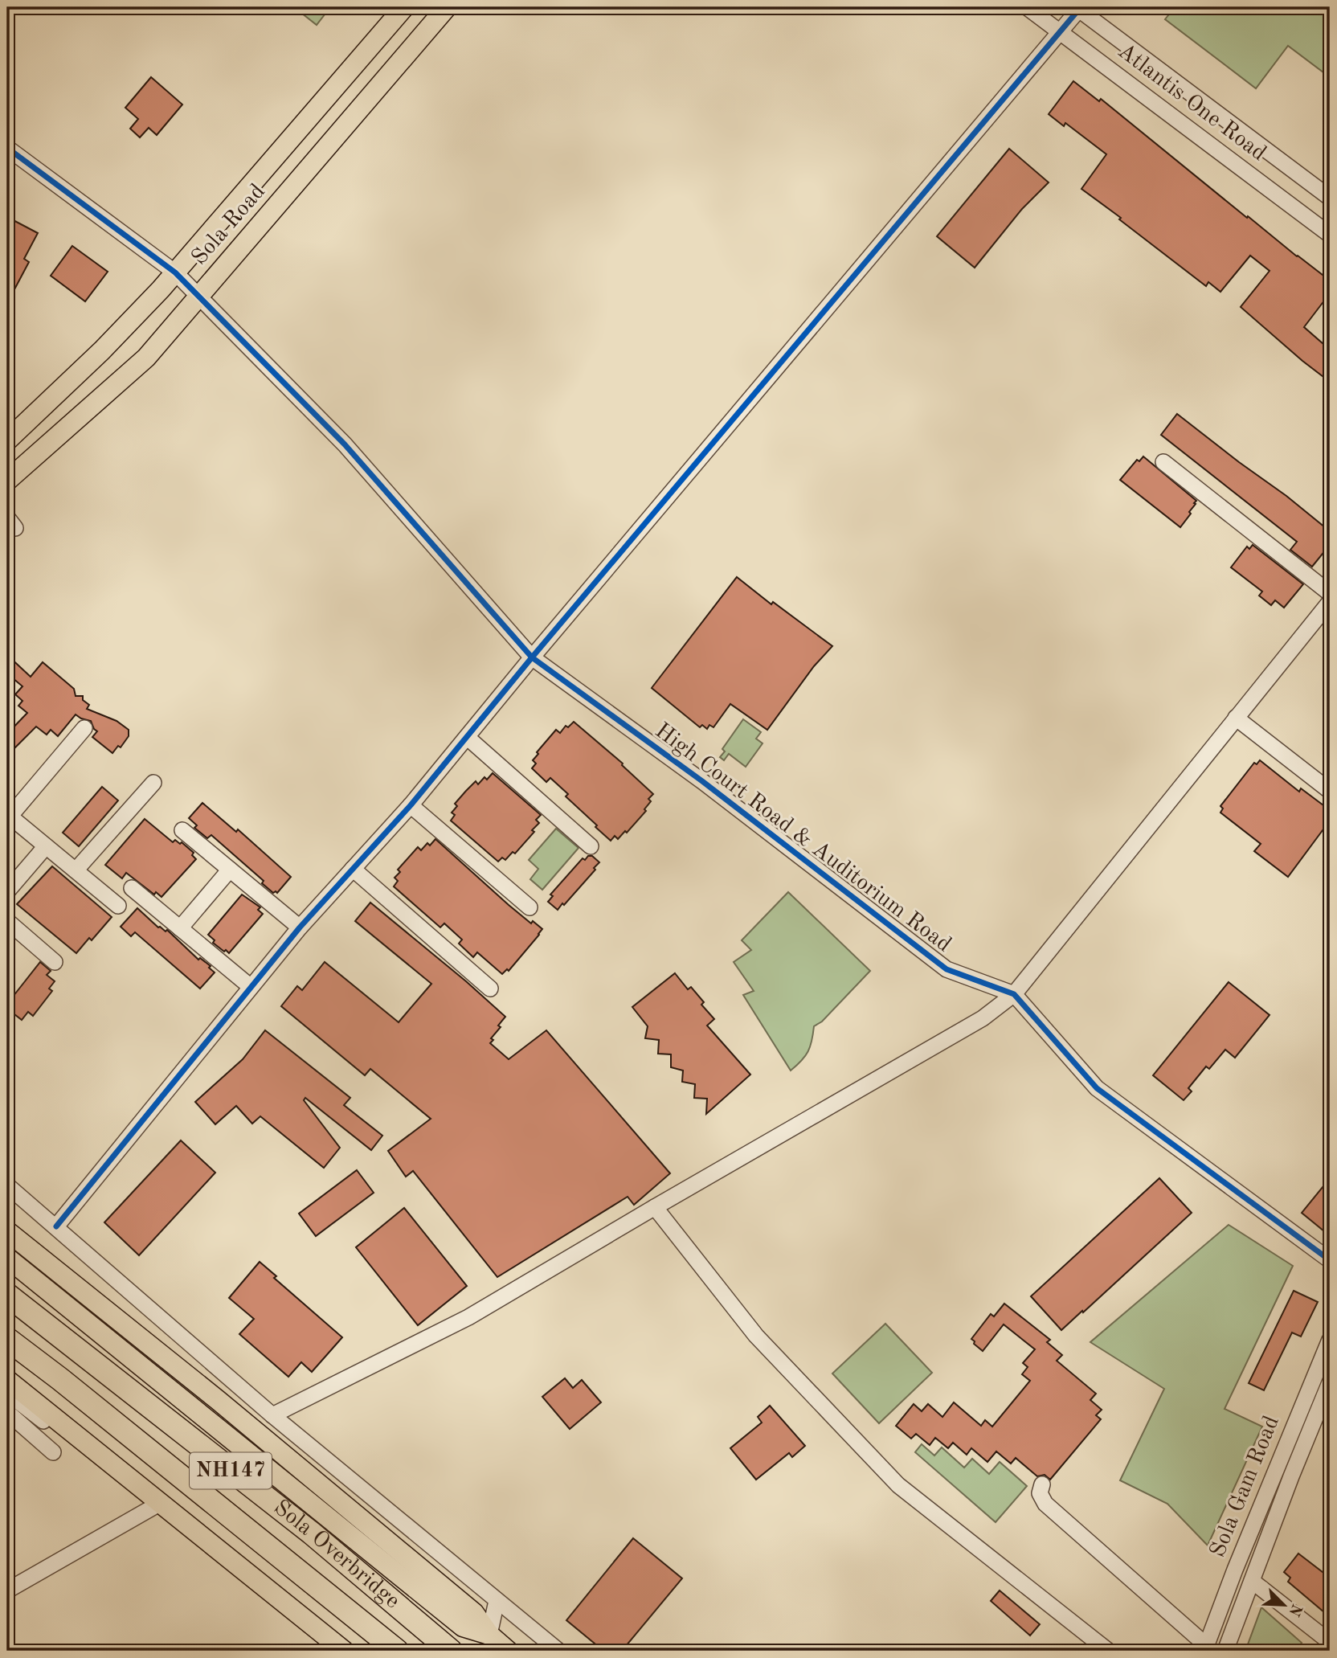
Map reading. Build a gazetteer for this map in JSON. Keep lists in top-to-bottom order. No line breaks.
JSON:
{"streets":{"highway":["NH147","Sola Overbridge"],"main road":["Sola Road"],"street":["Atlantis One Road","High Court Road & Auditorium Road","Sola Gam Road"]},"crossings":[["Sola Road","High Court Road & Auditorium Road"]],"north":"bottom right"}
